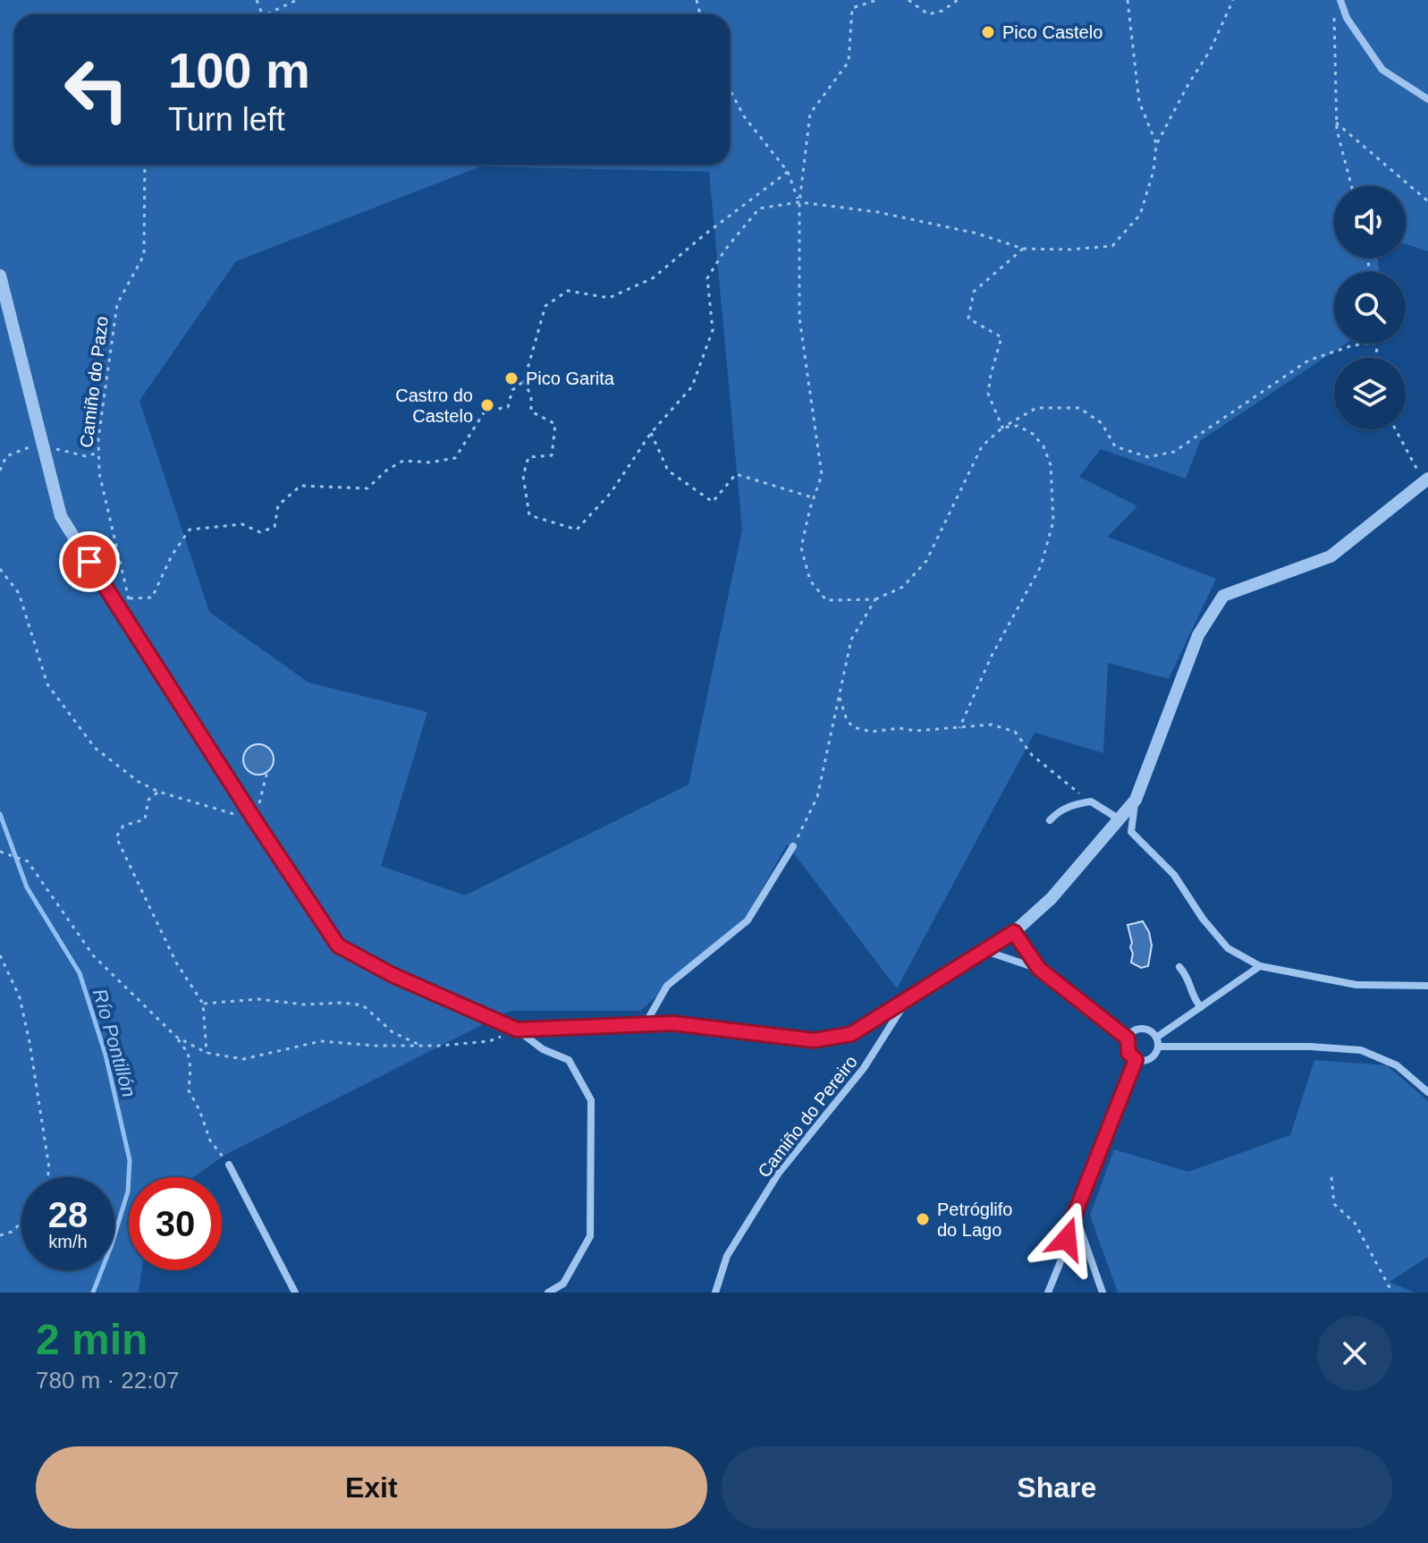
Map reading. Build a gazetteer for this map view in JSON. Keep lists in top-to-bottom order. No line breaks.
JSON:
{"streets":{"street":["Camiño do Pereiro"],"path":["Camiño do Pazo"]},"water":["Río Pontillón"],"places":["Pico Castelo","Pico Garita","Castro do Castelo","Petróglifo do Lago"],"page":{"turn":["100 m","Turn left"],"speed":"28 km/h","limit":"30","heading":["2 min","780 m · 22:07"],"buttons":["Exit","Share"]}}
